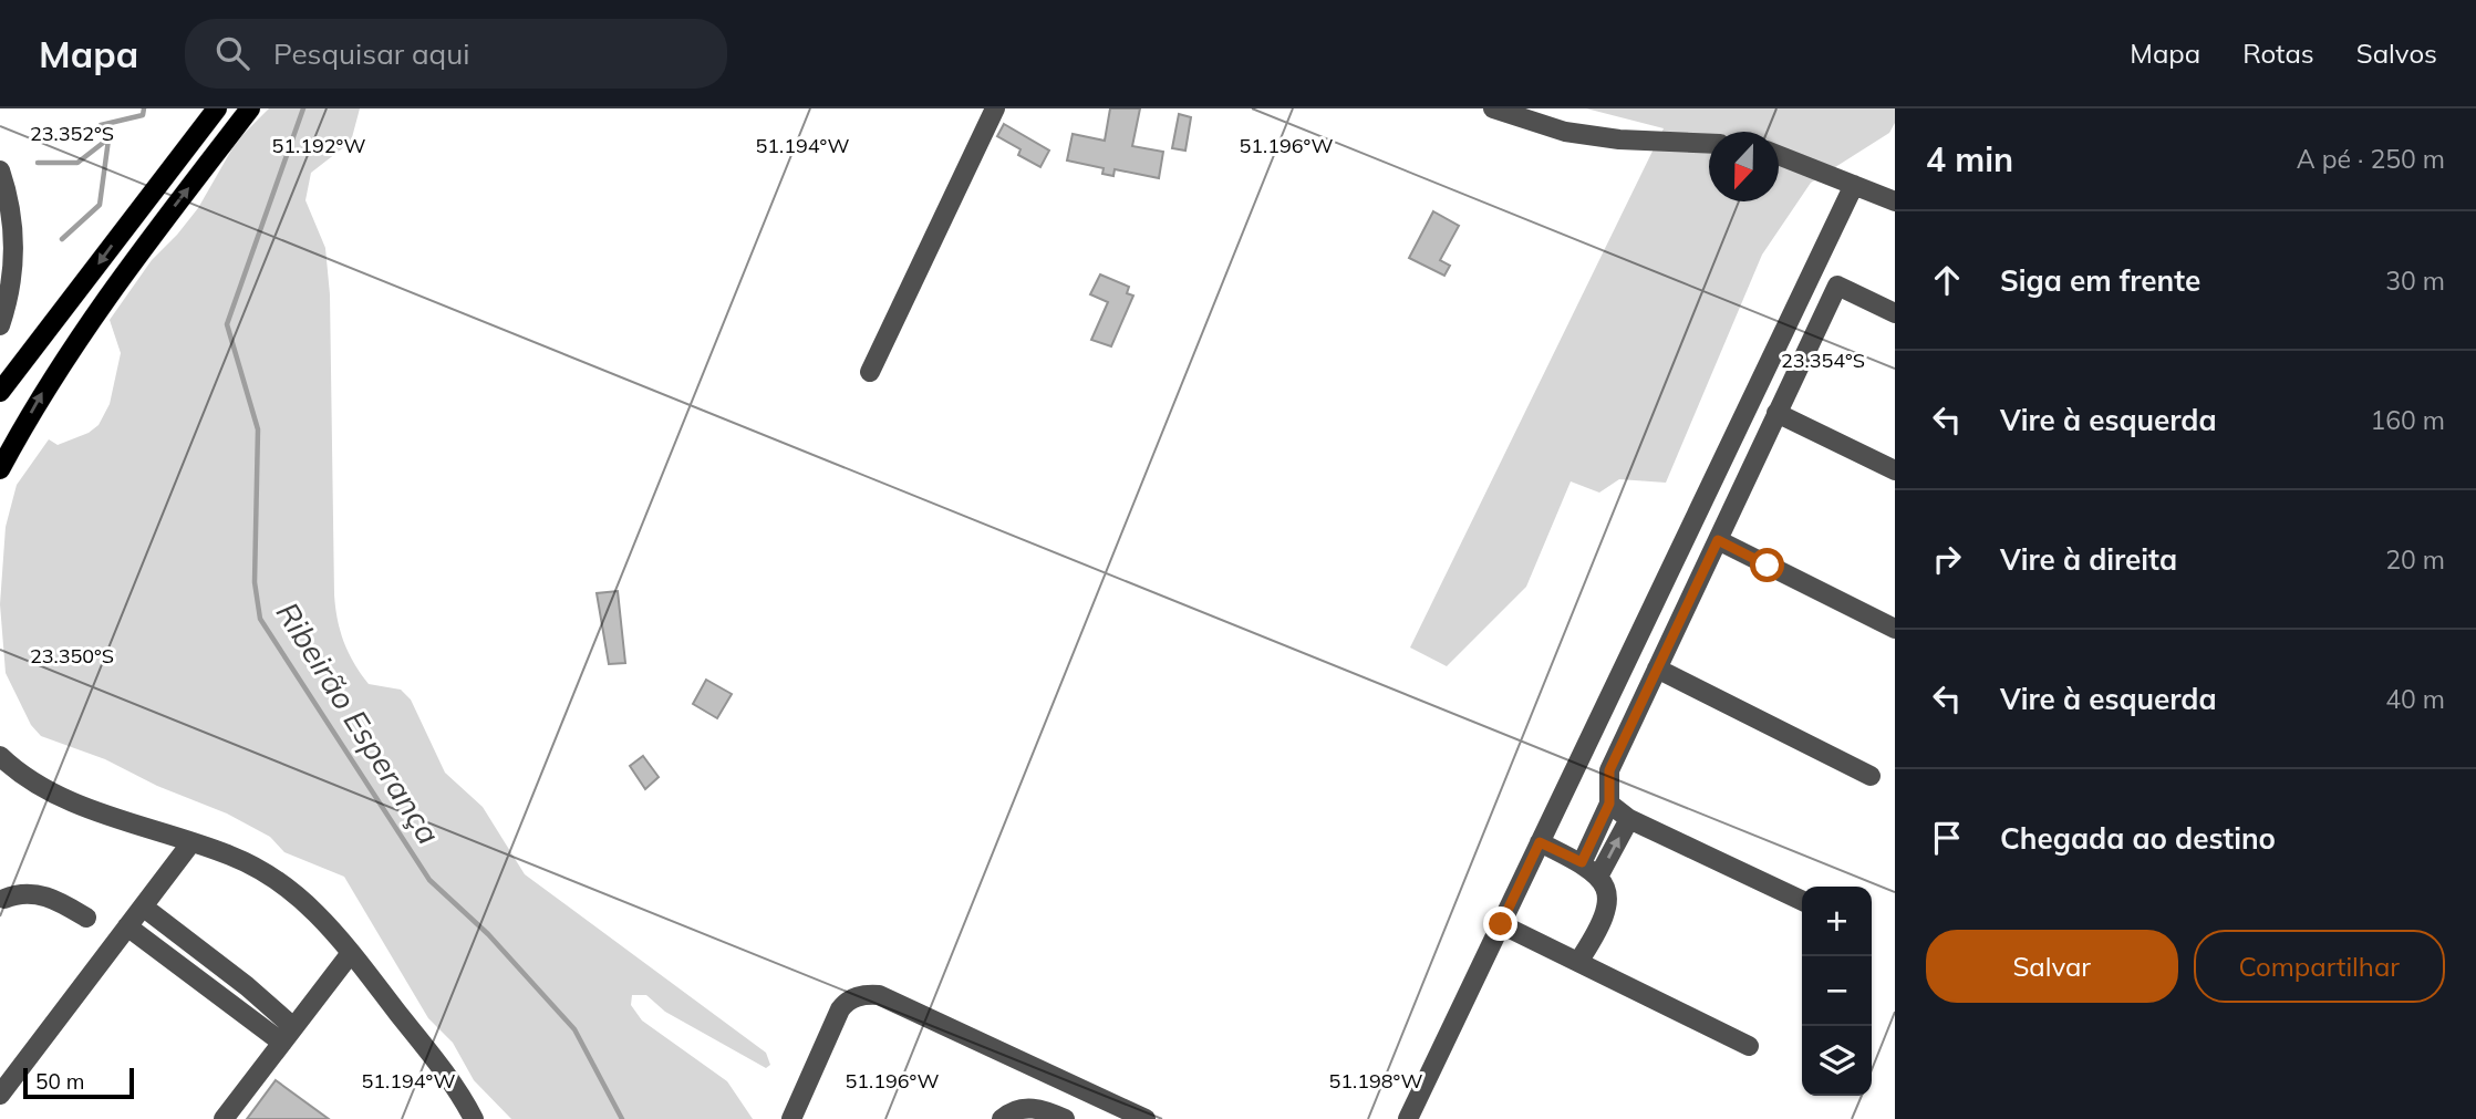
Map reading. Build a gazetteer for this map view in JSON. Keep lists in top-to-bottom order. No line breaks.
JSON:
{"water":["Ribeirão Esperança"],"scale_bar":"50 m","north":"bottom","page":{"header":"Mapa","search":"Pesquisar aqui","nav":["Mapa","Rotas","Salvos"],"heading":["4 min","A pé · 250 m"],"list":[["Siga em frente","30 m"],["Vire à esquerda","160 m"],["Vire à direita","20 m"],["Vire à esquerda","40 m"],"Chegada ao destino"],"map_buttons":["+","−"],"buttons":["Salvar","Compartilhar"],"scale":"50 m"},"coordinates":["23.352°S","51.192°W","51.194°W","51.196°W","23.354°S","23.350°S","51.198°W"]}
